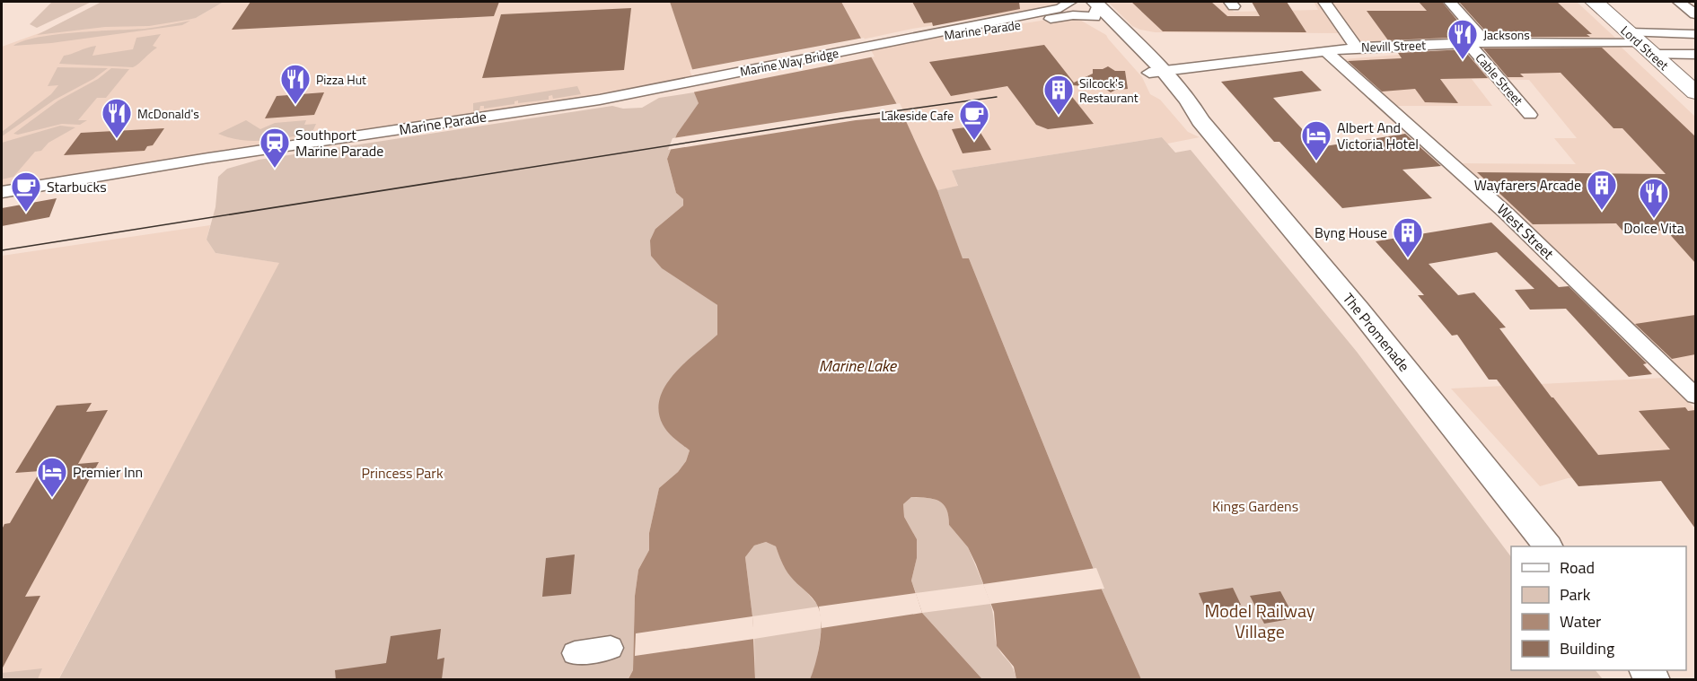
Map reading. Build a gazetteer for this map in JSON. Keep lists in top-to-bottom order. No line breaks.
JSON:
{"streets":{"highway":["Lord Street"],"main road":["The Promenade"],"street":["Marine Parade","Nevill Street","Marine Way Bridge","Cable Street","West Street"]},"crossings":[["Marine Parade","Marine Way Bridge"],["Marine Parade","The Promenade"],["Nevill Street","Lord Street"],["Nevill Street","Cable Street"],["Nevill Street","West Street"],["Nevill Street","The Promenade"]],"water":["Marine Lake"],"parks":["Princess Park","Kings Gardens","Model Railway Village"],"places":{"restaurant":["Jacksons","Pizza Hut","McDonald's","Dolce Vita"],"building":["Silcock's Restaurant","Wayfarers Arcade","Byng House"],"cafe":["Lakeside Cafe","Starbucks"],"hotel":["Albert And Victoria Hotel","Premier Inn"],"station":["Southport Marine Parade"]},"legend":["Road","Park","Water","Building"]}
